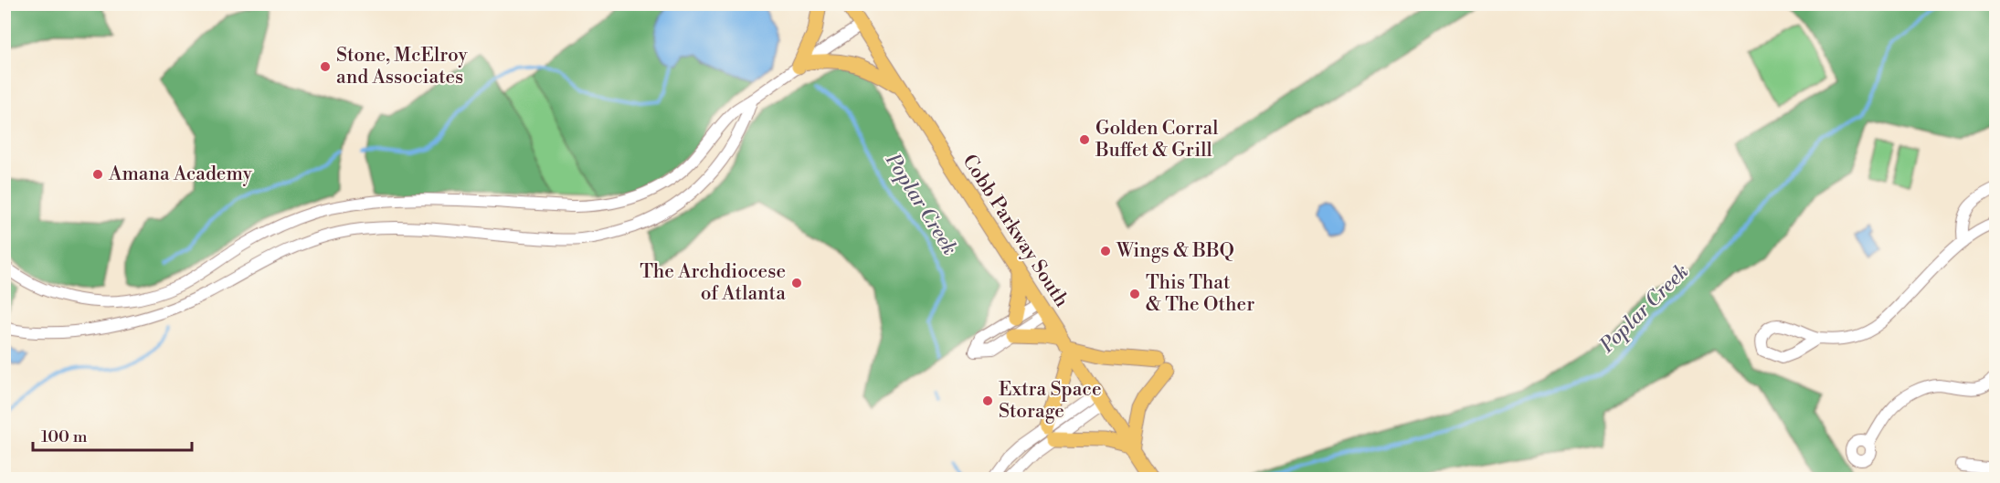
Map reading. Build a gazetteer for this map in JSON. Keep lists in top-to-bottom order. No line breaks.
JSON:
{"streets":{"main road":["Cobb Parkway South"]},"water":["Poplar Creek"],"places":["Stone, McElroy and Associates","Golden Corral Buffet & Grill","Amana Academy","Wings & BBQ","The Archdiocese of Atlanta","This That & The Other","Extra Space Storage"],"scale_bar":"100 m"}
